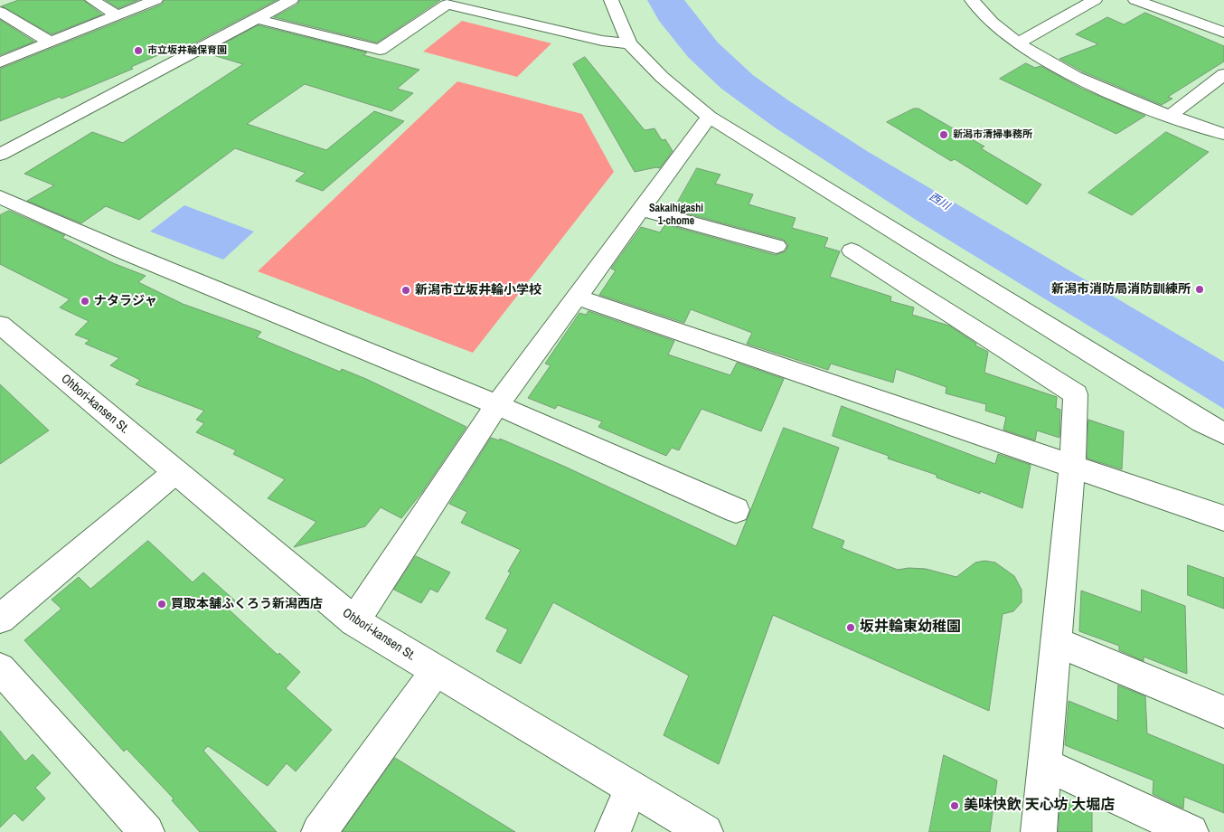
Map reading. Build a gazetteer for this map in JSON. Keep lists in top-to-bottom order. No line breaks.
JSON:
{"streets":{"street":["Ohbori-kansen St."]},"districts":["Sakaihigashi 1-chome"],"water":["西川"],"places":["市立坂井輪保育園","新潟市清掃事務所","新潟市消防局消防訓練所","新潟市立坂井輪小学校","ナタラジャ","買取本舗ふくろう新潟西店","坂井輪東幼稚園","美味快飲 天心坊 大堀店"]}
